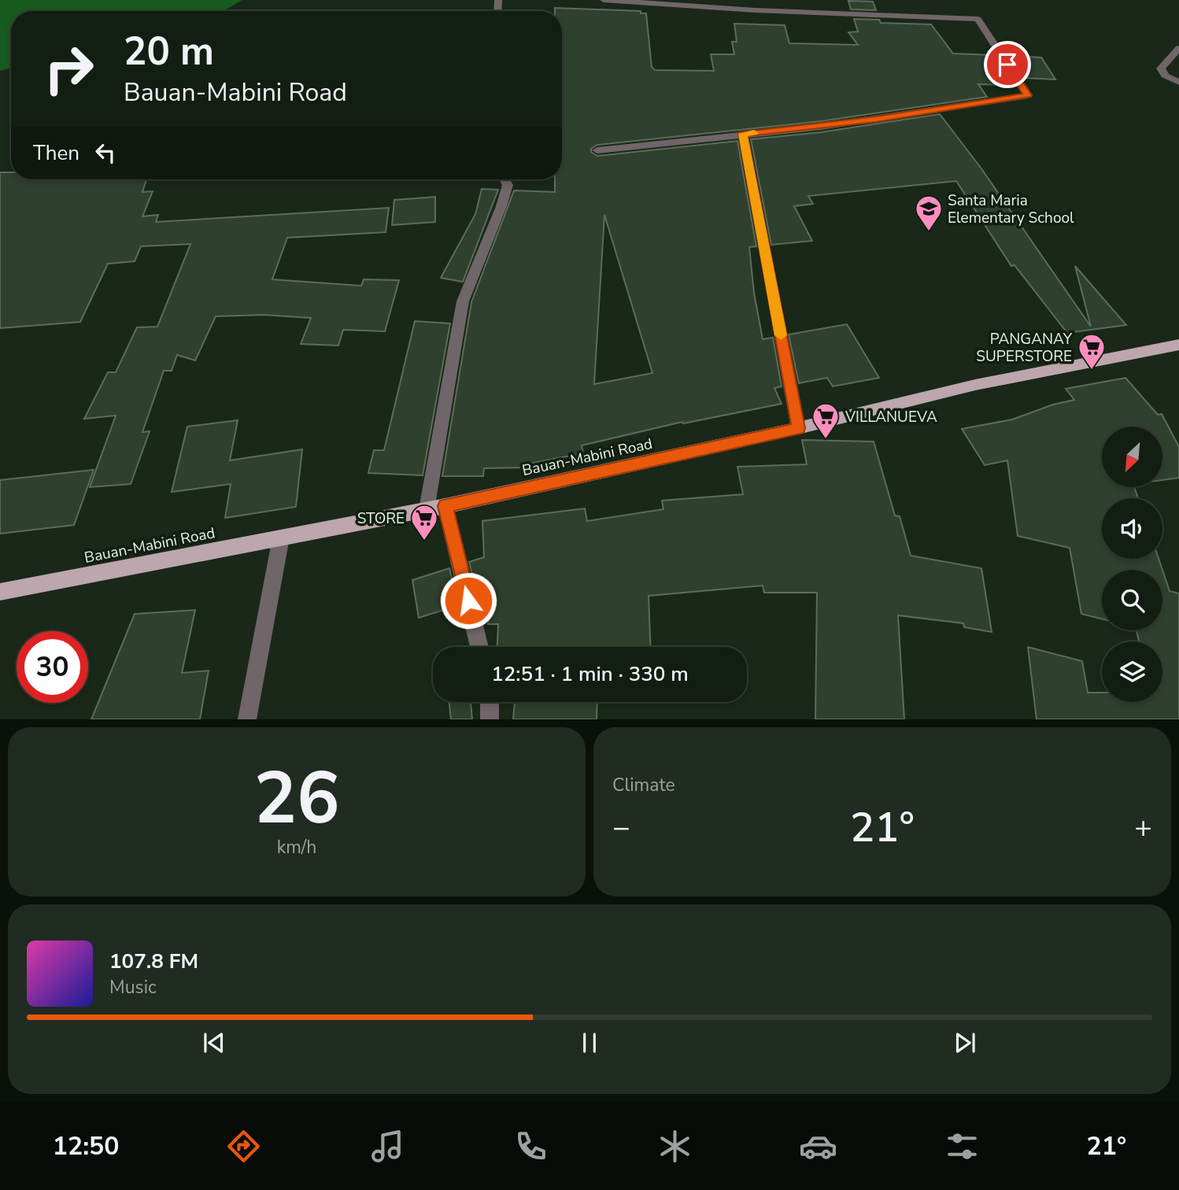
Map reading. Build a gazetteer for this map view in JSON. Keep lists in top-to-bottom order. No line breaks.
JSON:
{"streets":{"main road":["Bauan-Mabini Road"]},"places":{"school or university":["Santa Maria Elementary School"],"supermarket":["PANGANAY SUPERSTORE","VILLANUEVA","STORE"]},"north":"bottom left","page":{"turn":["20 m","Bauan-Mabini Road"],"then":"Then","limit":"30","trip":"12:51 · 1 min · 330 m","tile":[["26","km/h"],"Climate"],"heat":["−","21°","+"],"song":["107.8 FM","Music"],"tabs":["12:50","21°"]}}
